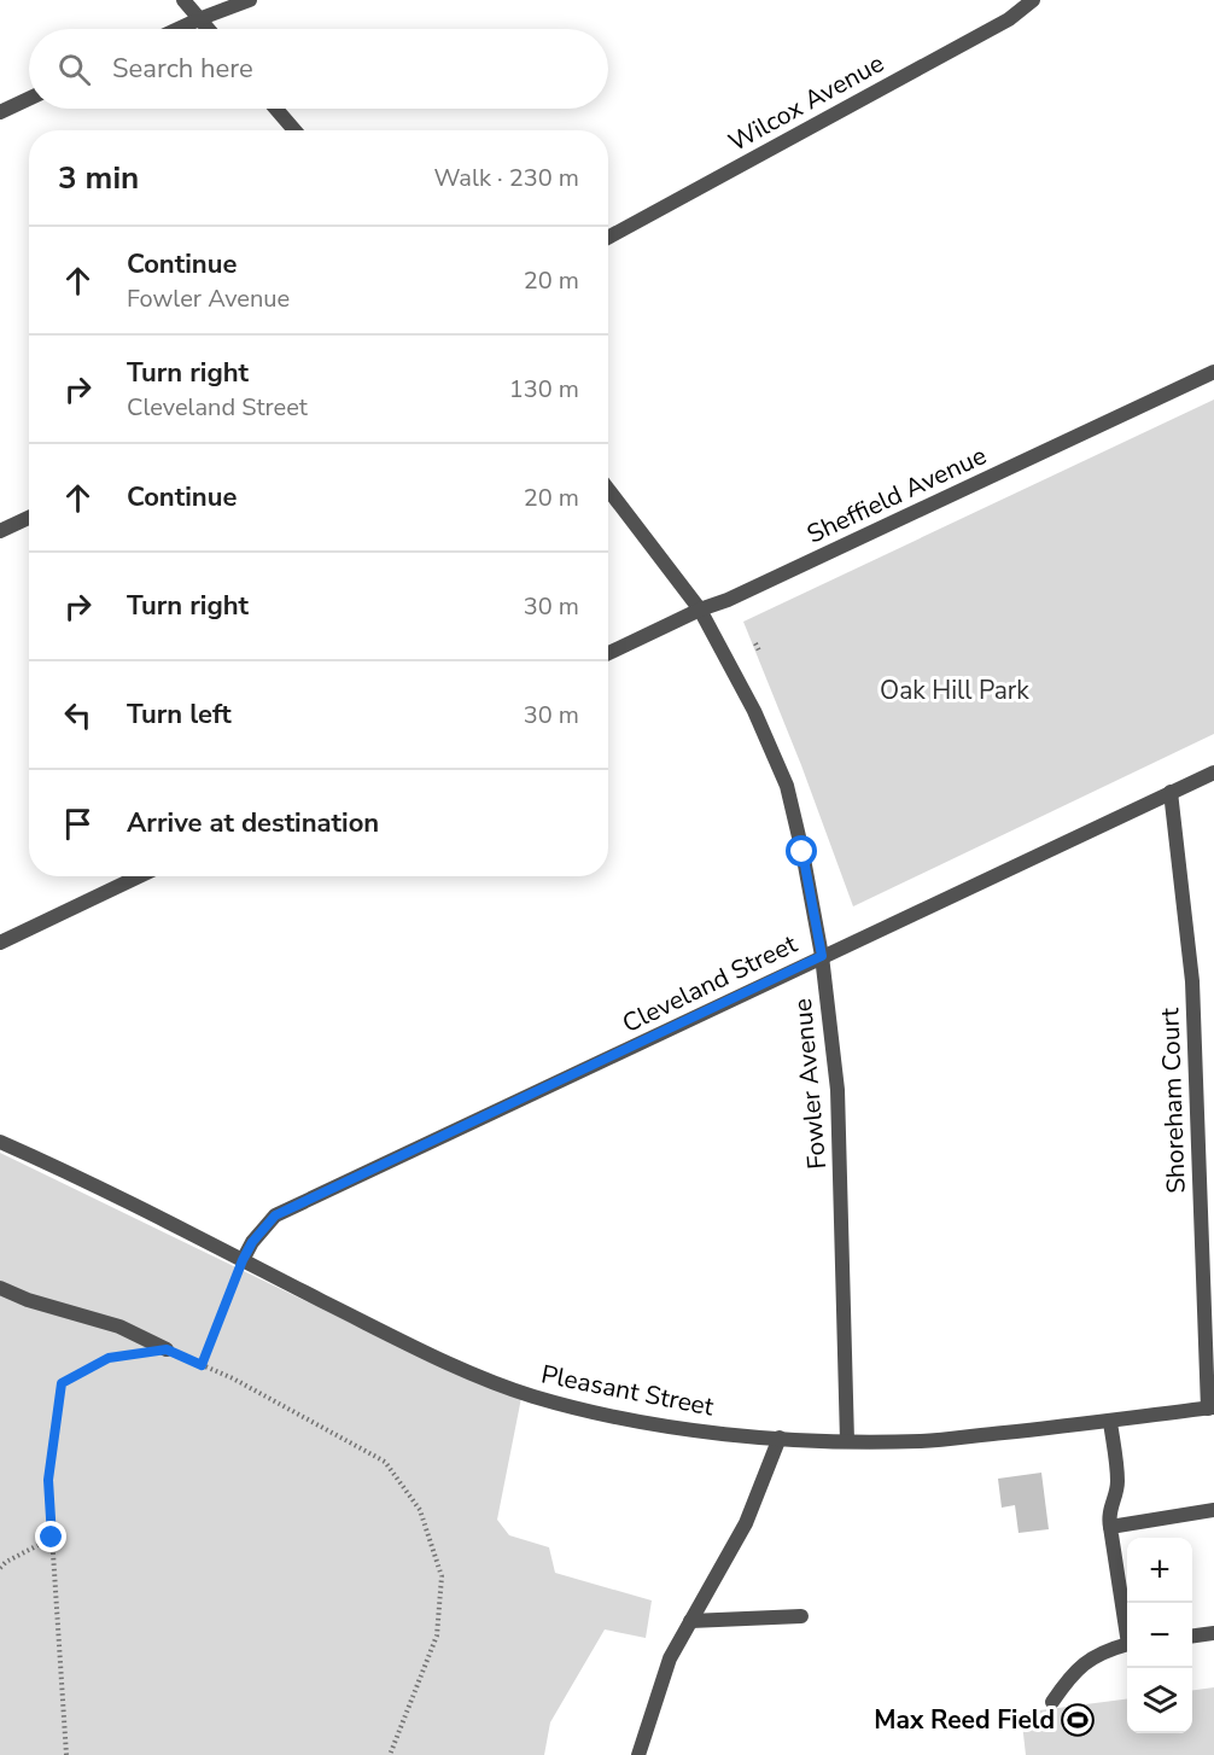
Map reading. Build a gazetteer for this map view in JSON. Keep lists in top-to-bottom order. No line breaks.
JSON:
{"streets":{"street":["Wilcox Avenue","Sheffield Avenue","Cleveland Street","Fowler Avenue","Shoreham Court","Pleasant Street"]},"crossings":[["Sheffield Avenue","Fowler Avenue"],["Cleveland Street","Fowler Avenue"],["Cleveland Street","Shoreham Court"],["Cleveland Street","Pleasant Street"],["Fowler Avenue","Pleasant Street"],["Shoreham Court","Pleasant Street"]],"parks":["Oak Hill Park"],"places":{"sports":["Max Reed Field"]},"page":{"search":"Search here","heading":["3 min","Walk · 230 m"],"list":[["Continue","Fowler Avenue","20 m"],["Turn right","Cleveland Street","130 m"],["Continue","20 m"],["Turn right","30 m"],["Turn left","30 m"],"Arrive at destination"],"map_buttons":["+","−"]}}
